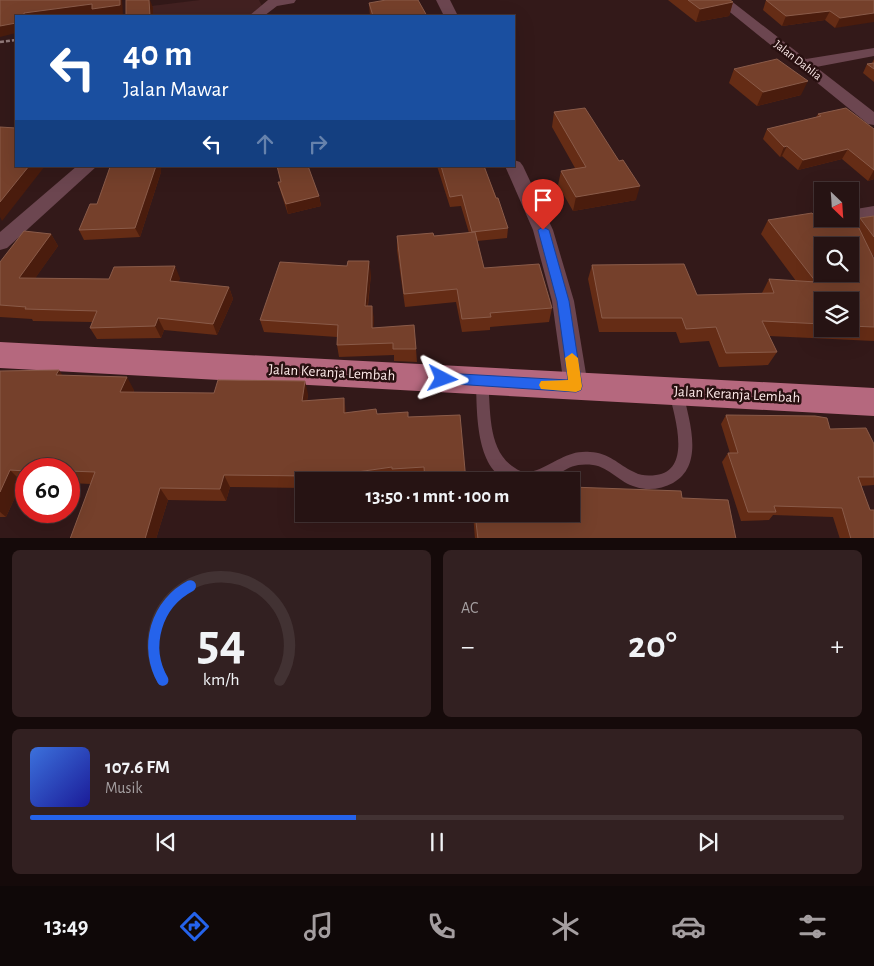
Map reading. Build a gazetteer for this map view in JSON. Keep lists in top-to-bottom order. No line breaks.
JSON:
{"streets":{"main road":["Jalan Keranja Lembah"],"street":["Jalan Dahlia"]},"north":"bottom right","page":{"turn":["40 m","Jalan Mawar"],"limit":"60","trip":"13:50 · 1 mnt · 100 m","tile":"AC","heat":["−","20°","+"],"song":["107.6 FM","Musik"],"tabs":"13:49","gauge":["54","km/h"]}}
